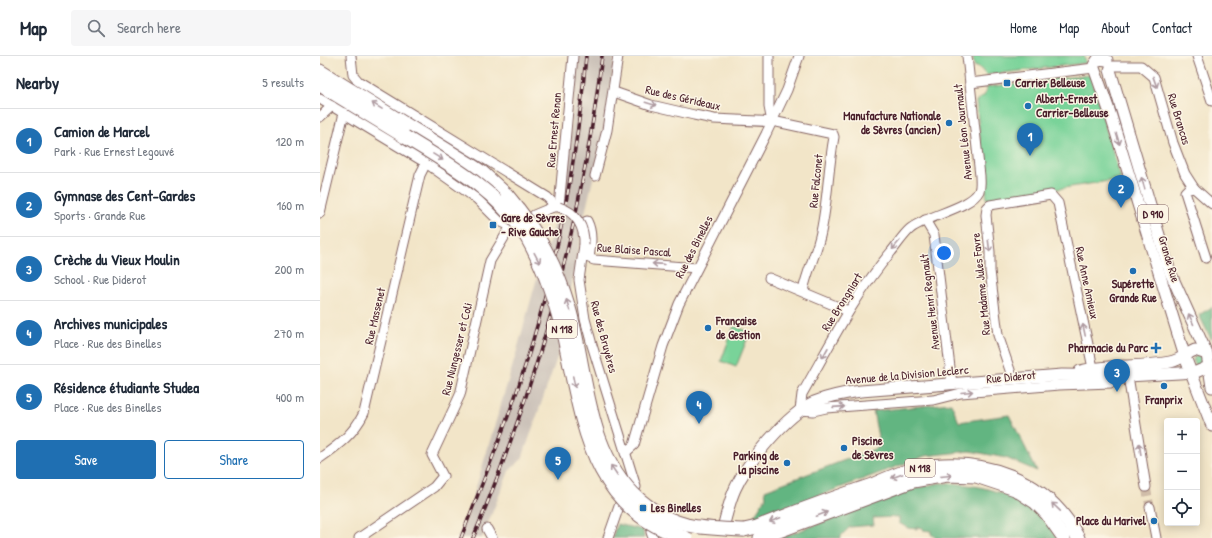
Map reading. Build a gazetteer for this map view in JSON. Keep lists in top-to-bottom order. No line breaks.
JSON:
{"streets":{"highway":["N 118"],"main road":["D 910","Grande Rue","Avenue de la Division Leclerc"],"street":["Rue des Gérideaux","Rue Brancas","Rue Ernest Renan","Avenue Léon Journault","Rue Falconet","Rue des Binelles","Rue Blaise Pascal","Rue Anne Amieux","Rue Madame Jules Favre","Rue Brongniart","Avenue Henri Regnault","Rue Massenet","Rue des Bruyères","Rue Nungesser et Coli","Rue Diderot"]},"crossings":[["Rue des Gérideaux","Rue Falconet"],["Rue des Gérideaux","Rue des Binelles"],["Rue Brancas","Grande Rue"],["Avenue Léon Journault","Rue Brongniart"],["Avenue Léon Journault","Avenue Henri Regnault"],["Rue Falconet","Rue des Binelles"],["Rue des Binelles","Rue Blaise Pascal"],["Rue des Binelles","Rue des Bruyères"],["Rue Blaise Pascal","Rue des Bruyères"],["Grande Rue","Avenue de la Division Leclerc"],["Rue Anne Amieux","Rue Madame Jules Favre"],["Rue Anne Amieux","Avenue de la Division Leclerc"],["Rue Madame Jules Favre","Avenue de la Division Leclerc"],["Rue Brongniart","Avenue Henri Regnault"],["Rue Brongniart","Avenue de la Division Leclerc"],["Rue Brongniart","Rue Diderot"],["Avenue Henri Regnault","Avenue de la Division Leclerc"],["Rue Massenet","Rue Nungesser et Coli"],["Avenue de la Division Leclerc","Rue Diderot"]],"one_way":["Rue des Gérideaux","Rue Brancas","Rue Blaise Pascal","Rue Madame Jules Favre","Rue Brongniart","Rue Diderot"],"places":{"transit":["Carrier Belleuse","Gare de Sèvres - Rive Gauche","Les Binelles"],"other":["Albert-Ernest Carrier-Belleuse","Manufacture Nationale de Sèvres (ancien)","Supérette Grande Rue","Française de Gestion","Franprix","Piscine de Sèvres","Parking de la piscine","Place du Marivel"],"health":["Pharmacie du Parc"]},"page":{"header":"Map","search":"Search here","nav":["Home","Map","About","Contact"],"heading":["Nearby","5 results"],"list":[{"mark":"1","name":"Camion de Marcel","note":"Park · Rue Ernest Legouvé","value":"120 m"},{"mark":"2","name":"Gymnase des Cent-Gardes","note":"Sports · Grande Rue","value":"160 m"},{"mark":"3","name":"Crèche du Vieux Moulin","note":"School · Rue Diderot","value":"200 m"},{"mark":"4","name":"Archives municipales","note":"Place · Rue des Binelles","value":"270 m"},{"mark":"5","name":"Résidence étudiante Studea","note":"Place · Rue des Binelles","value":"400 m"}],"pins":["1","2","3","4","5"],"map_buttons":["+","−"],"buttons":["Save","Share"]}}
